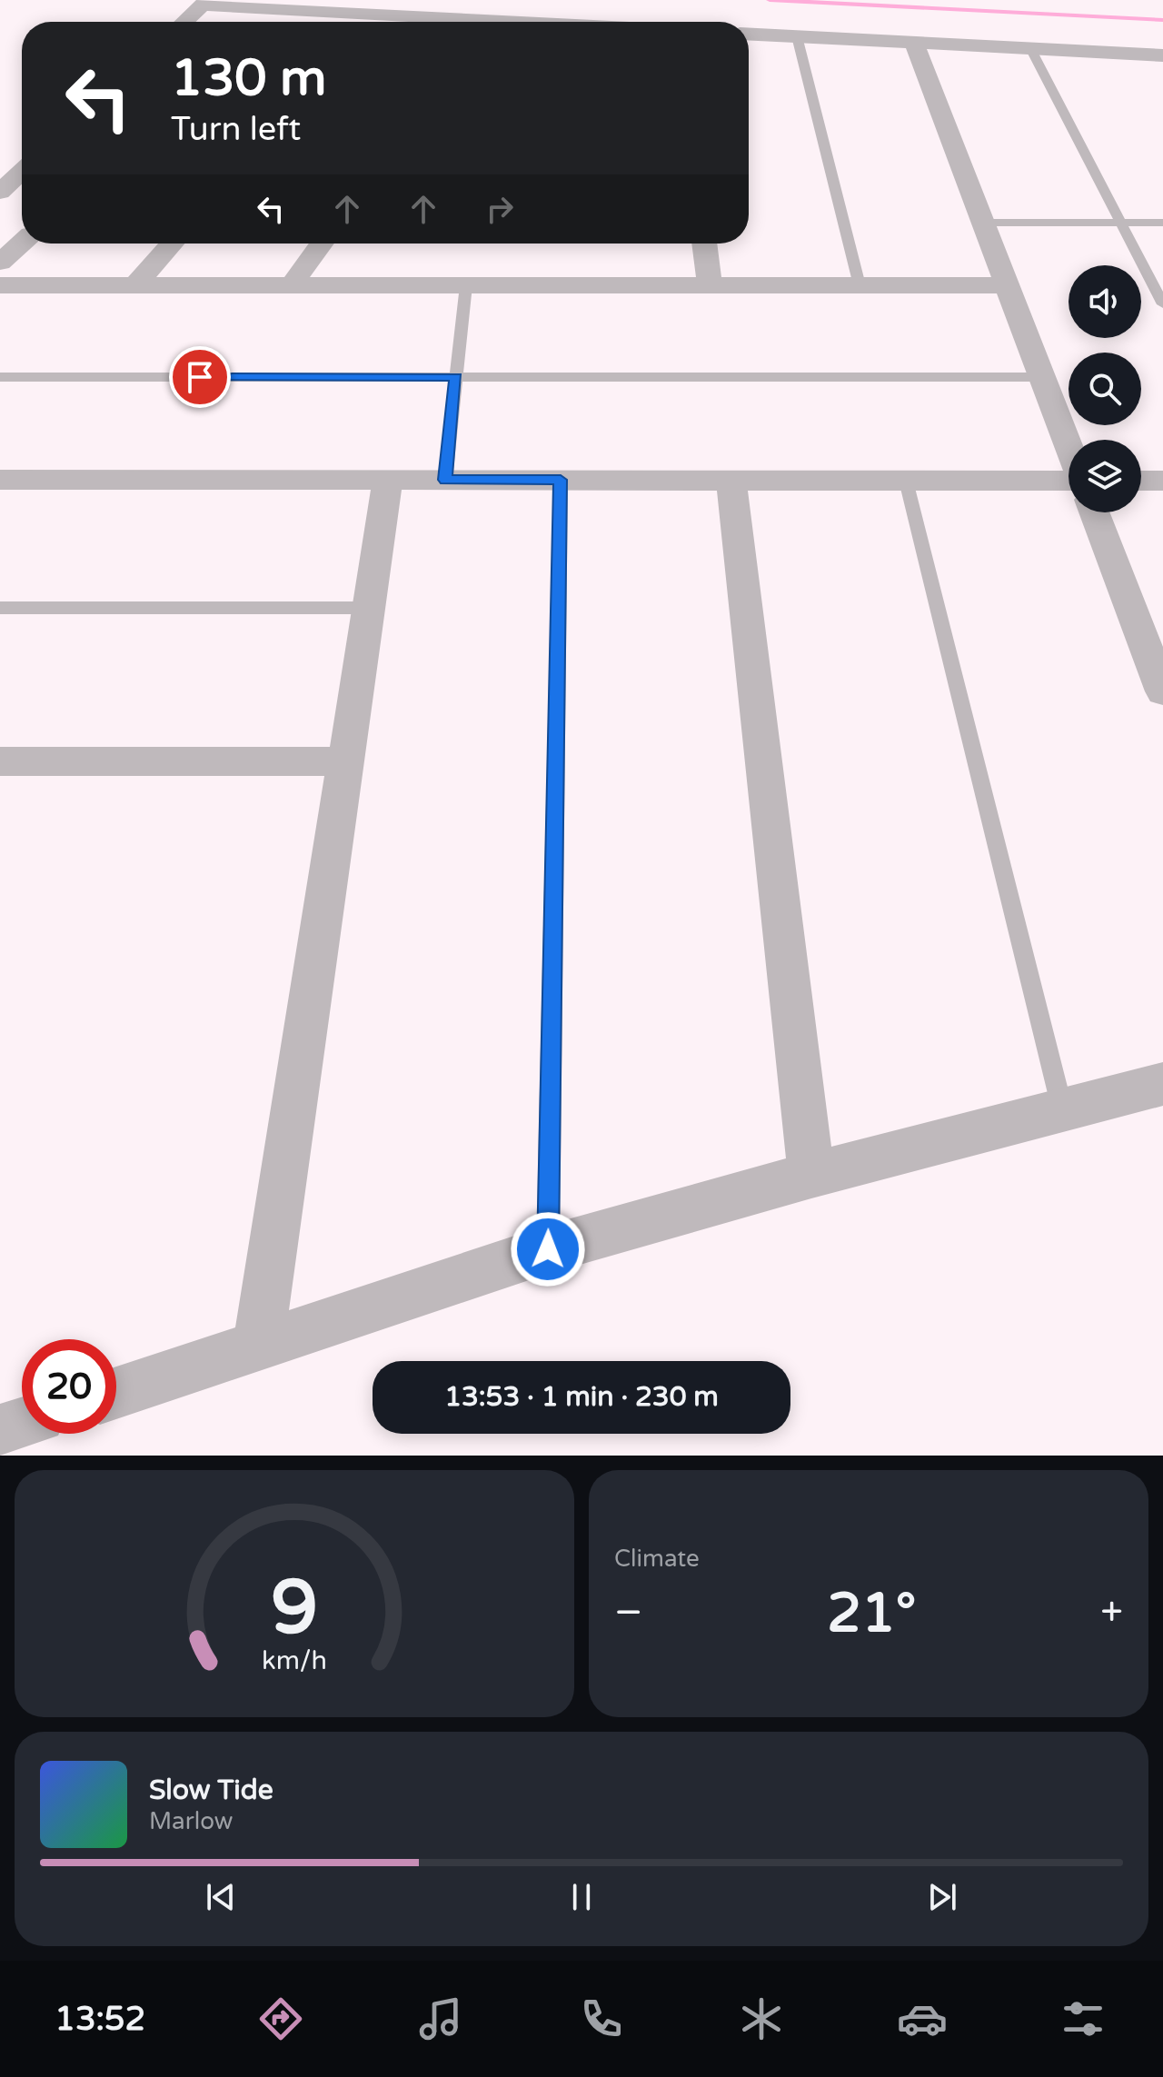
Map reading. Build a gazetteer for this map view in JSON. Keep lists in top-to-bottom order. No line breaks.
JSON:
{"page":{"turn":["130 m","Turn left"],"limit":"20","trip":"13:53 · 1 min · 230 m","tile":"Climate","heat":["−","21°","+"],"song":["Slow Tide","Marlow"],"tabs":"13:52","gauge":["9","km/h"]}}
